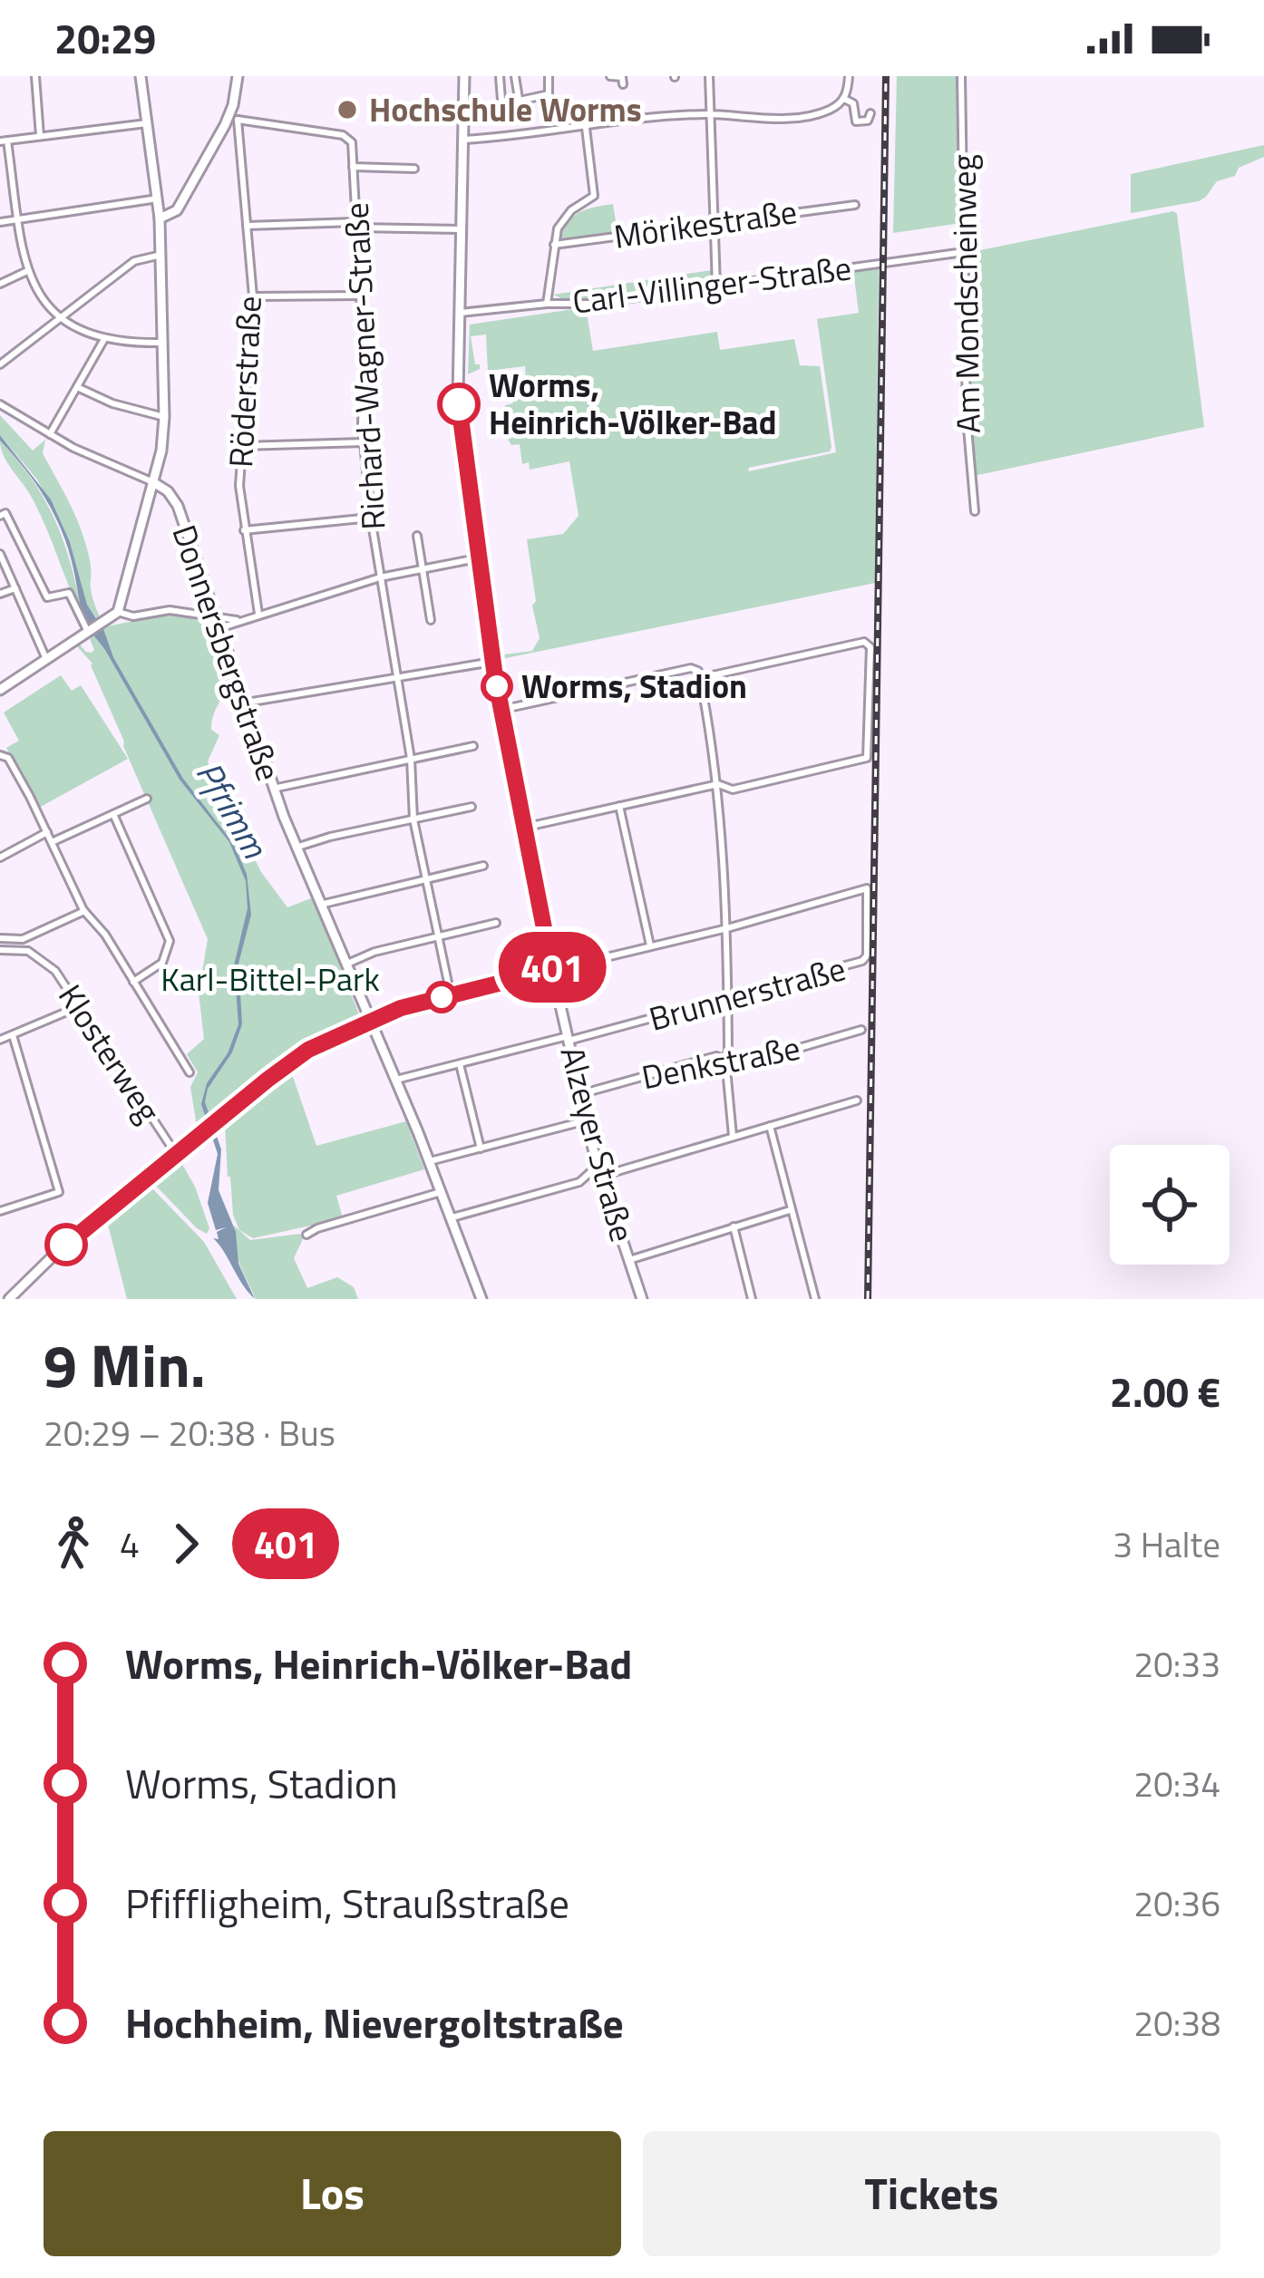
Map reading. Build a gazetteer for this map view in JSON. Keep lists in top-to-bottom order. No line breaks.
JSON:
{"streets":{"street":["Mörikestraße","Carl-Villinger-Straße","Am Mondscheinweg","Richard-Wagner-Straße","Röderstraße","Donnersbergstraße","Brunnerstraße","Klosterweg","Denkstraße","Alzeyer Straße"]},"crossings":[["Carl-Villinger-Straße","Am Mondscheinweg"],["Carl-Villinger-Straße","Alzeyer Straße"],["Richard-Wagner-Straße","Röderstraße"],["Donnersbergstraße","Brunnerstraße"],["Brunnerstraße","Alzeyer Straße"],["Denkstraße","Alzeyer Straße"]],"water":["Pfrimm"],"parks":["Karl-Bittel-Park"],"places":["Hochschule Worms","Worms, Heinrich-Völker-Bad","Worms, Stadion"],"lines":["bus line 401"],"page":{"status":"20:29","on_map":"401","heading":["9 Min.","20:29 – 20:38 · Bus","2.00 €"],"legs":["4","401","3 Halte"],"list":[{"name":"Worms, Heinrich-Völker-Bad","value":"20:33"},{"name":"Worms, Stadion","value":"20:34"},{"name":"Pfiffligheim, Straußstraße","value":"20:36"},{"name":"Hochheim, Nievergoltstraße","value":"20:38"}],"buttons":["Los","Tickets"]}}
